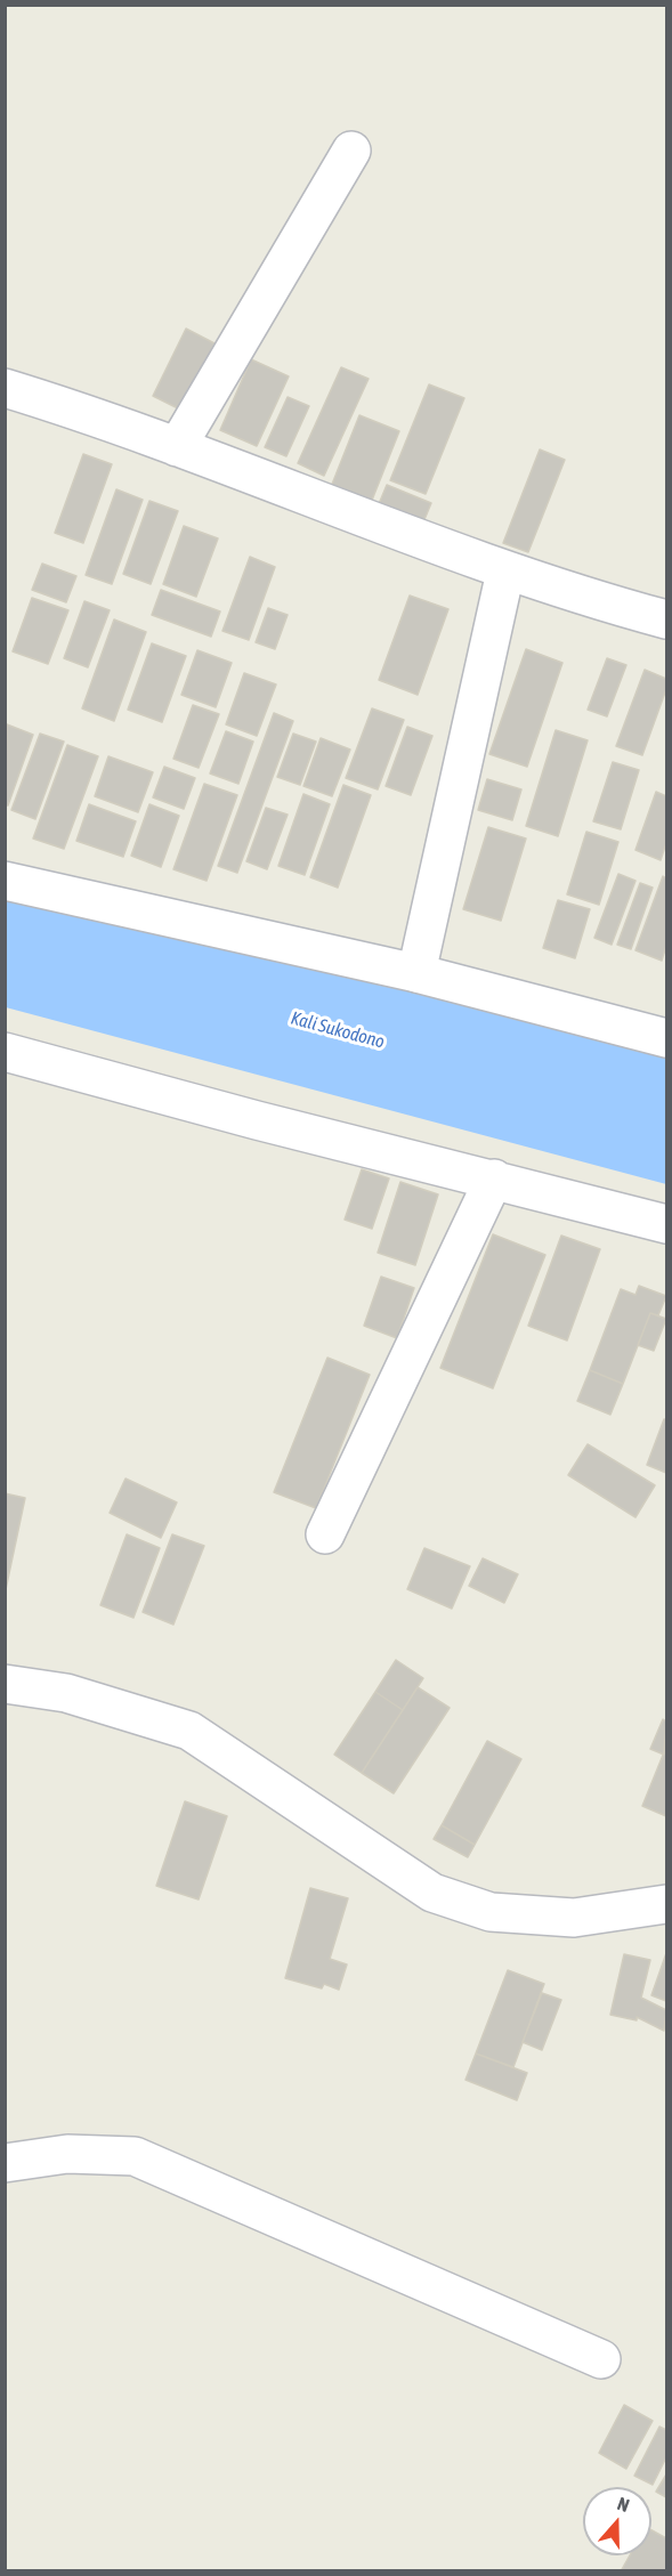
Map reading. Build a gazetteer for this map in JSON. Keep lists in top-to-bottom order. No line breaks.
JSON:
{"water":["Kali Sukodono"],"north":"top"}
